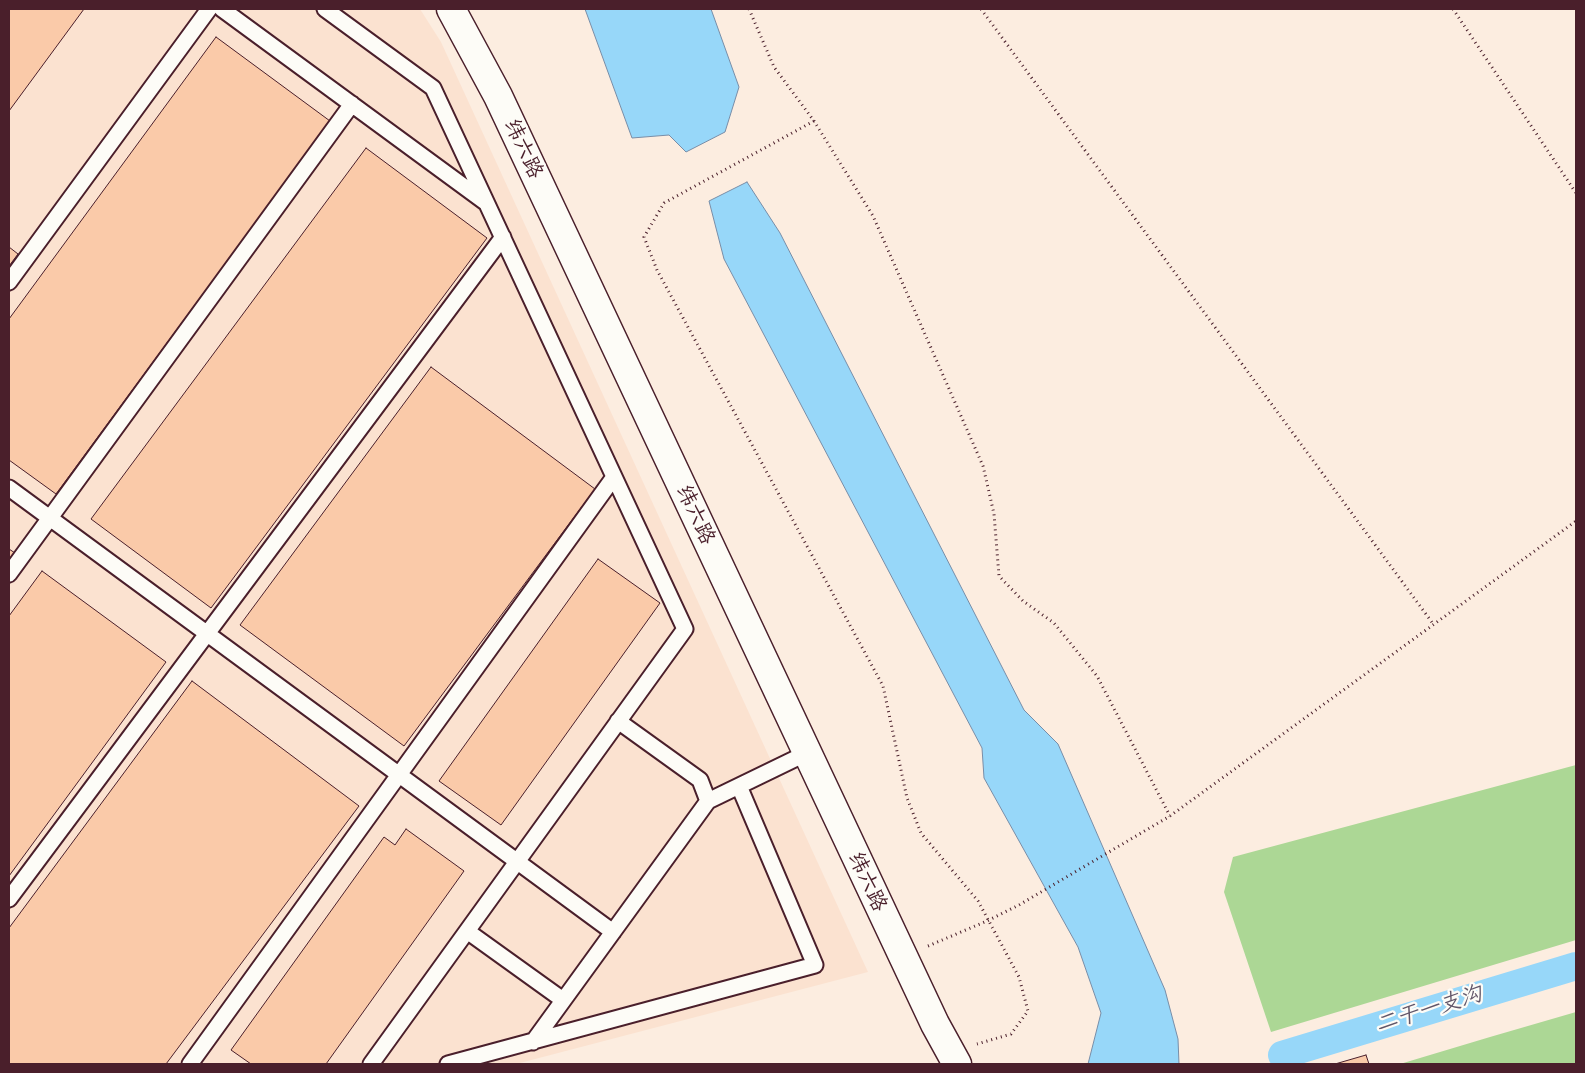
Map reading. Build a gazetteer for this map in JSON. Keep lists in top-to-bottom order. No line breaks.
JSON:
{"streets":{"street":["纬六路"]},"water":["二干一支沟"]}
